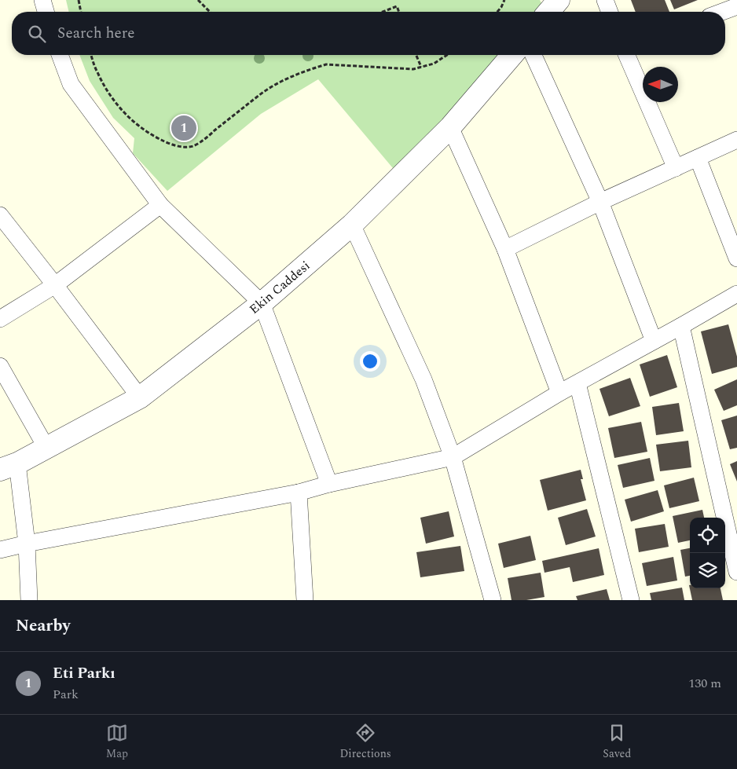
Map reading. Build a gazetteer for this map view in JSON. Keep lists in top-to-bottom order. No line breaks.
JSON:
{"streets":{"street":["Ekin Caddesi"]},"north":"left","page":{"search":"Search here","pins":"1","heading":"Nearby","list":[{"mark":"1","name":"Eti Parkı","note":"Park","value":"130 m"}],"nav":["Map","Directions","Saved"]}}
